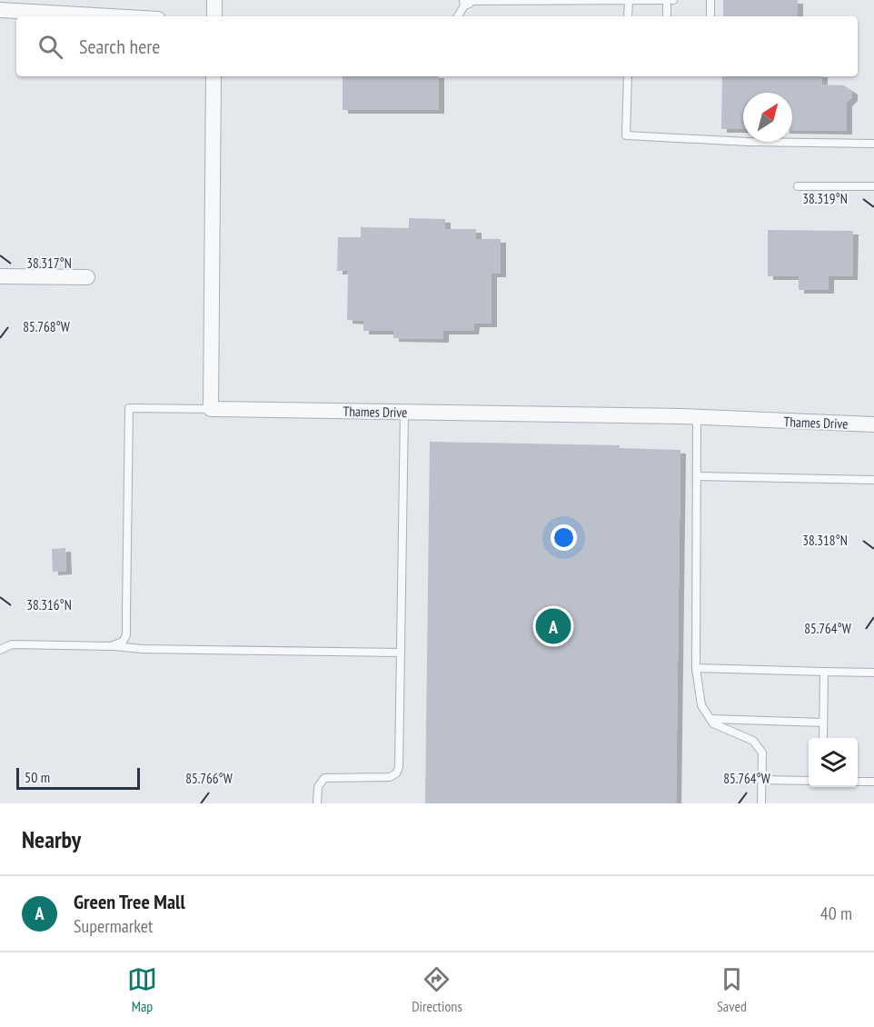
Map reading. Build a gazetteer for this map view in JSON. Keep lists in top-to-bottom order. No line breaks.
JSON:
{"streets":{"street":["Thames Drive"]},"scale_bar":"50 m","north":"top right","page":{"search":"Search here","pins":"A","scale":"50 m","heading":"Nearby","list":[{"mark":"A","name":"Green Tree Mall","note":"Supermarket","value":"40 m"}],"nav":["Map","Directions","Saved"]},"coordinates":["38.319°N","38.317°N","85.768°W","38.318°N","38.316°N","85.764°W","85.766°W"]}
